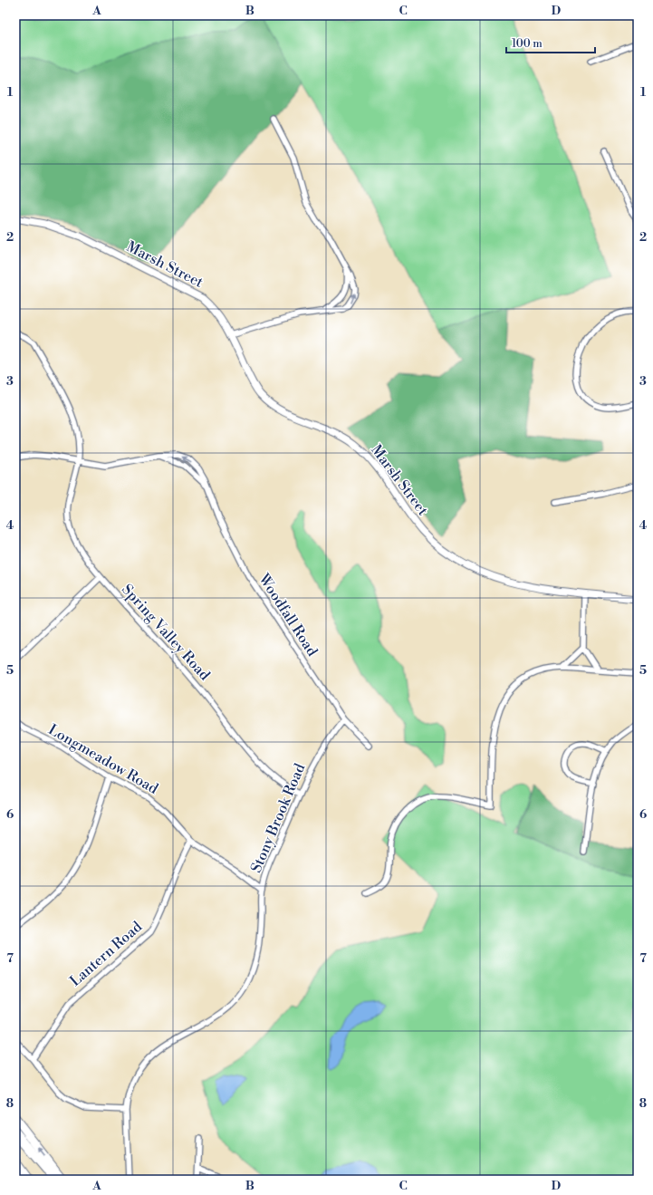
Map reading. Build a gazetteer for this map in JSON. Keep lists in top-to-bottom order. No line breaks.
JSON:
{"streets":{"street":["Marsh Street","Woodfall Road","Spring Valley Road","Longmeadow Road","Stony Brook Road","Lantern Road"]},"crossings":[["Woodfall Road","Spring Valley Road"],["Woodfall Road","Stony Brook Road"],["Spring Valley Road","Stony Brook Road"],["Longmeadow Road","Stony Brook Road"],["Longmeadow Road","Lantern Road"]],"scale_bar":"100 m","grid":{"columns":["A","B","C","D"],"rows":["1","2","3","4","5","6","7","8"]}}
